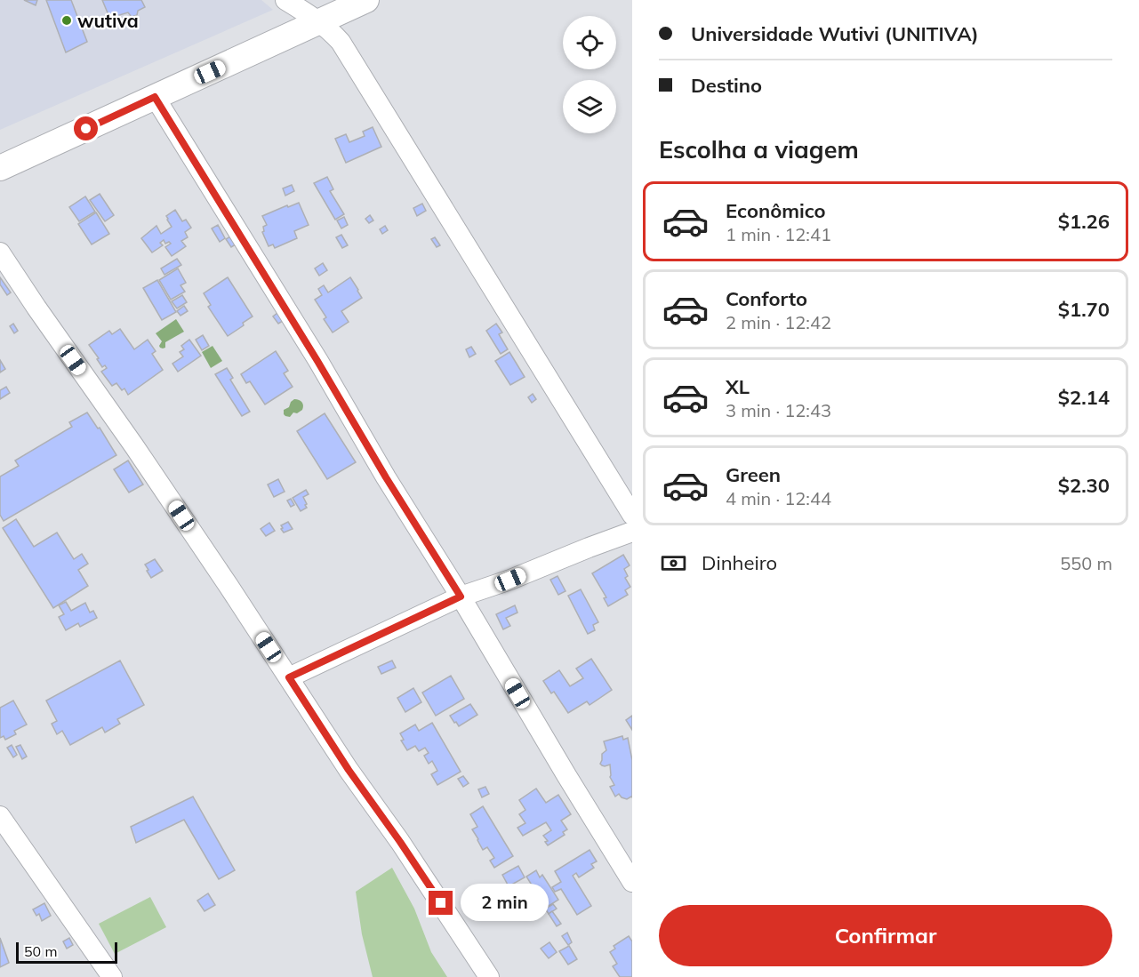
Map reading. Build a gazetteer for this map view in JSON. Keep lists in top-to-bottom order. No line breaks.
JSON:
{"places":["wutiva"],"scale_bar":"50 m","page":{"banner":["Universidade Wutivi (UNITIVA)","Destino"],"heading":"Escolha a viagem","list":[{"name":"Econômico","note":"1 min · 12:41","value":"$1.26"},{"name":"Conforto","note":"2 min · 12:42","value":"$1.70"},{"name":"XL","note":"3 min · 12:43","value":"$2.14"},{"name":"Green","note":"4 min · 12:44","value":"$2.30"}],"pay":["Dinheiro","550 m"],"bubble":"2 min","buttons":"Confirmar","scale":"50 m"}}
